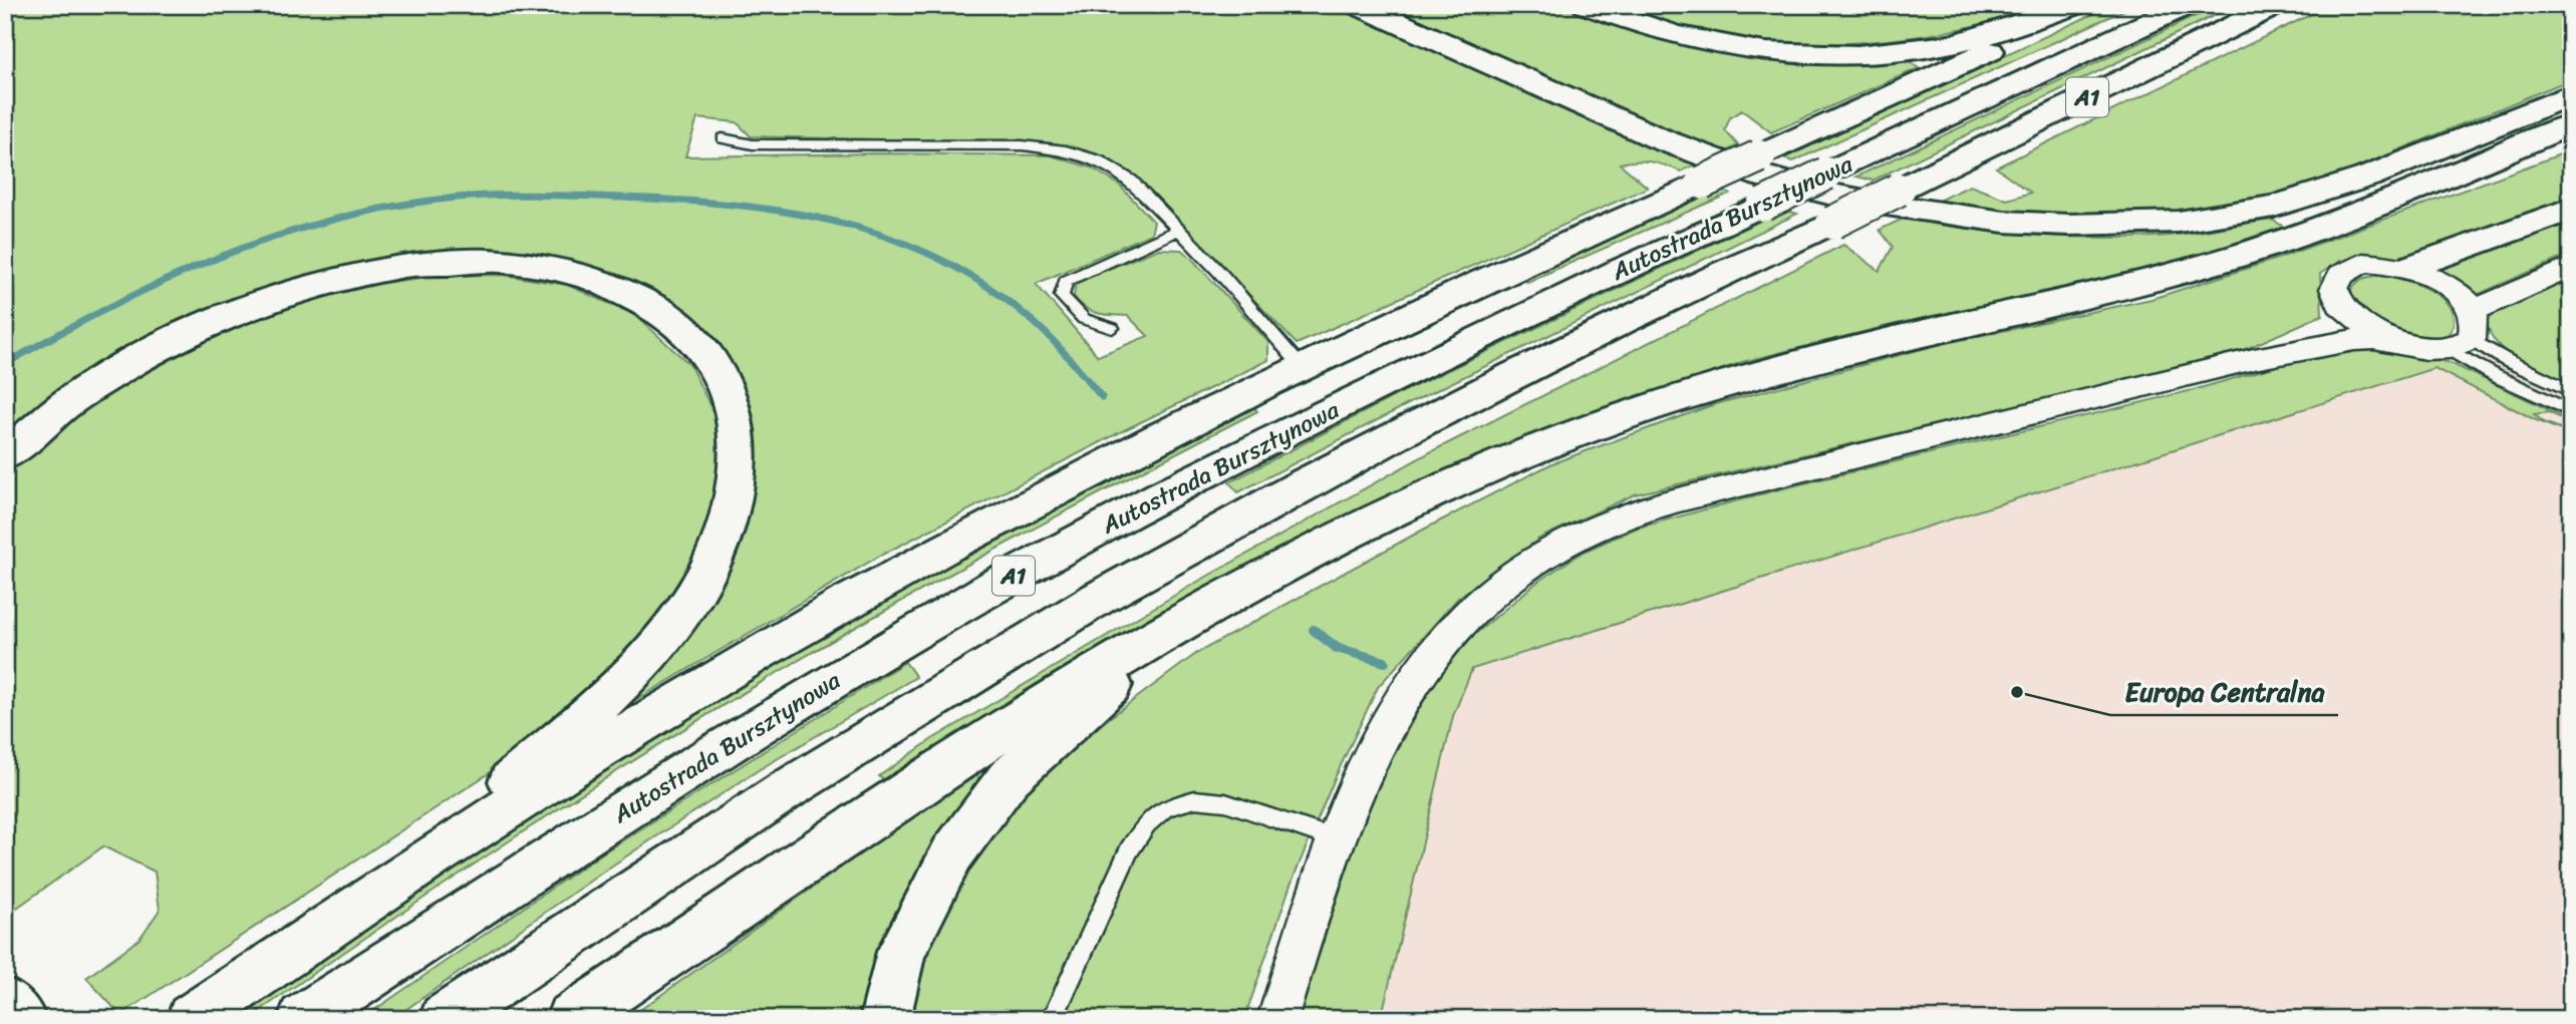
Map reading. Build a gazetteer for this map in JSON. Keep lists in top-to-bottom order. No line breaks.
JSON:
{"streets":{"main road":["A1","Autostrada Bursztynowa"]},"places":["Europa Centralna"]}
